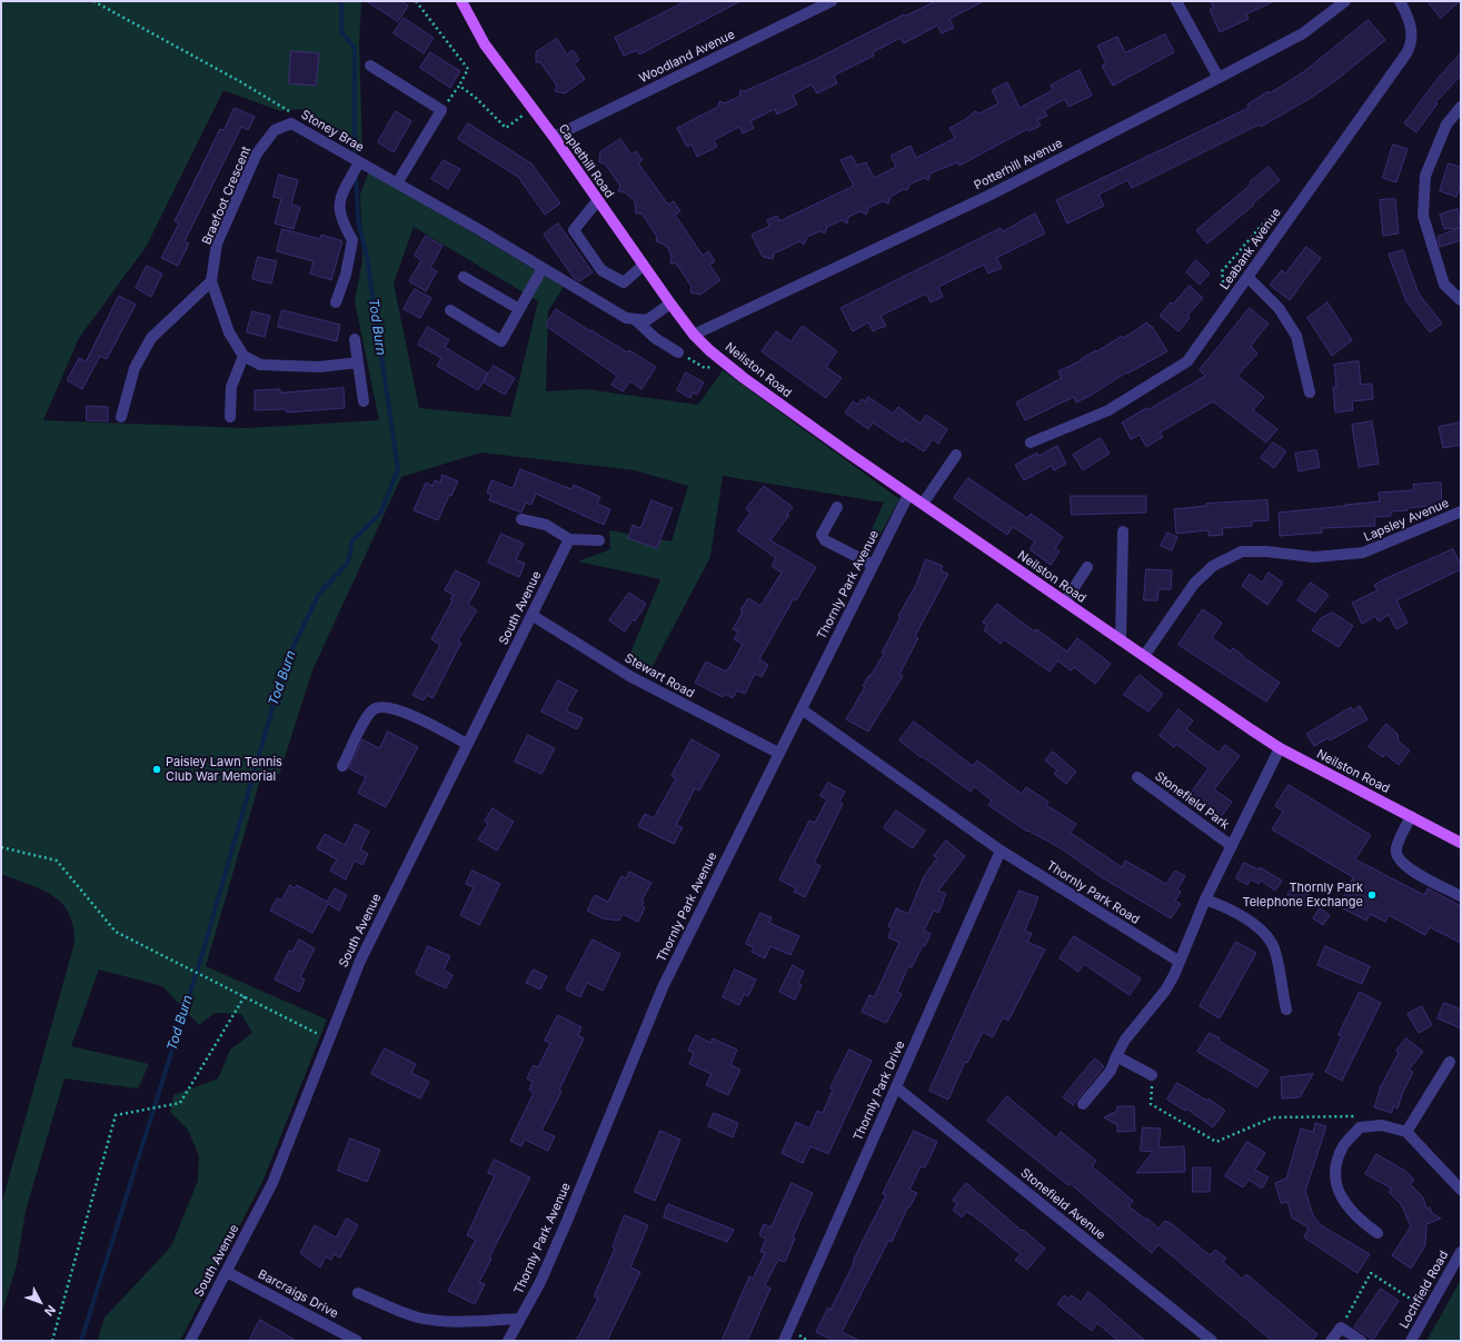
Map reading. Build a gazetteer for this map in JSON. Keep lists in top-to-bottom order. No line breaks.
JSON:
{"streets":{"main road":["Caplethill Road","Neilston Road"],"street":["Woodland Avenue","Stoney Brae","Potterhill Avenue","Braefoot Crescent","Leabank Avenue","Lapsley Avenue","Thornly Park Avenue","South Avenue","Stewart Road","Stonefield Park","Thornly Park Road","Thornly Park Drive","Stonefield Avenue","Lochfield Road","Barcraigs Drive"]},"crossings":[["Woodland Avenue","Caplethill Road"],["Stoney Brae","Braefoot Crescent"],["Caplethill Road","Potterhill Avenue"],["Caplethill Road","Neilston Road"],["Potterhill Avenue","Neilston Road"],["Neilston Road","Lapsley Avenue"],["Neilston Road","Thornly Park Avenue"],["Thornly Park Avenue","Stewart Road"],["Thornly Park Avenue","Thornly Park Road"],["South Avenue","Stewart Road"],["South Avenue","Barcraigs Drive"],["Thornly Park Road","Thornly Park Drive"],["Thornly Park Drive","Stonefield Avenue"]],"water":["Tod Burn"],"places":["Paisley Lawn Tennis Club War Memorial","Thornly Park Telephone Exchange"],"north":"bottom right"}
